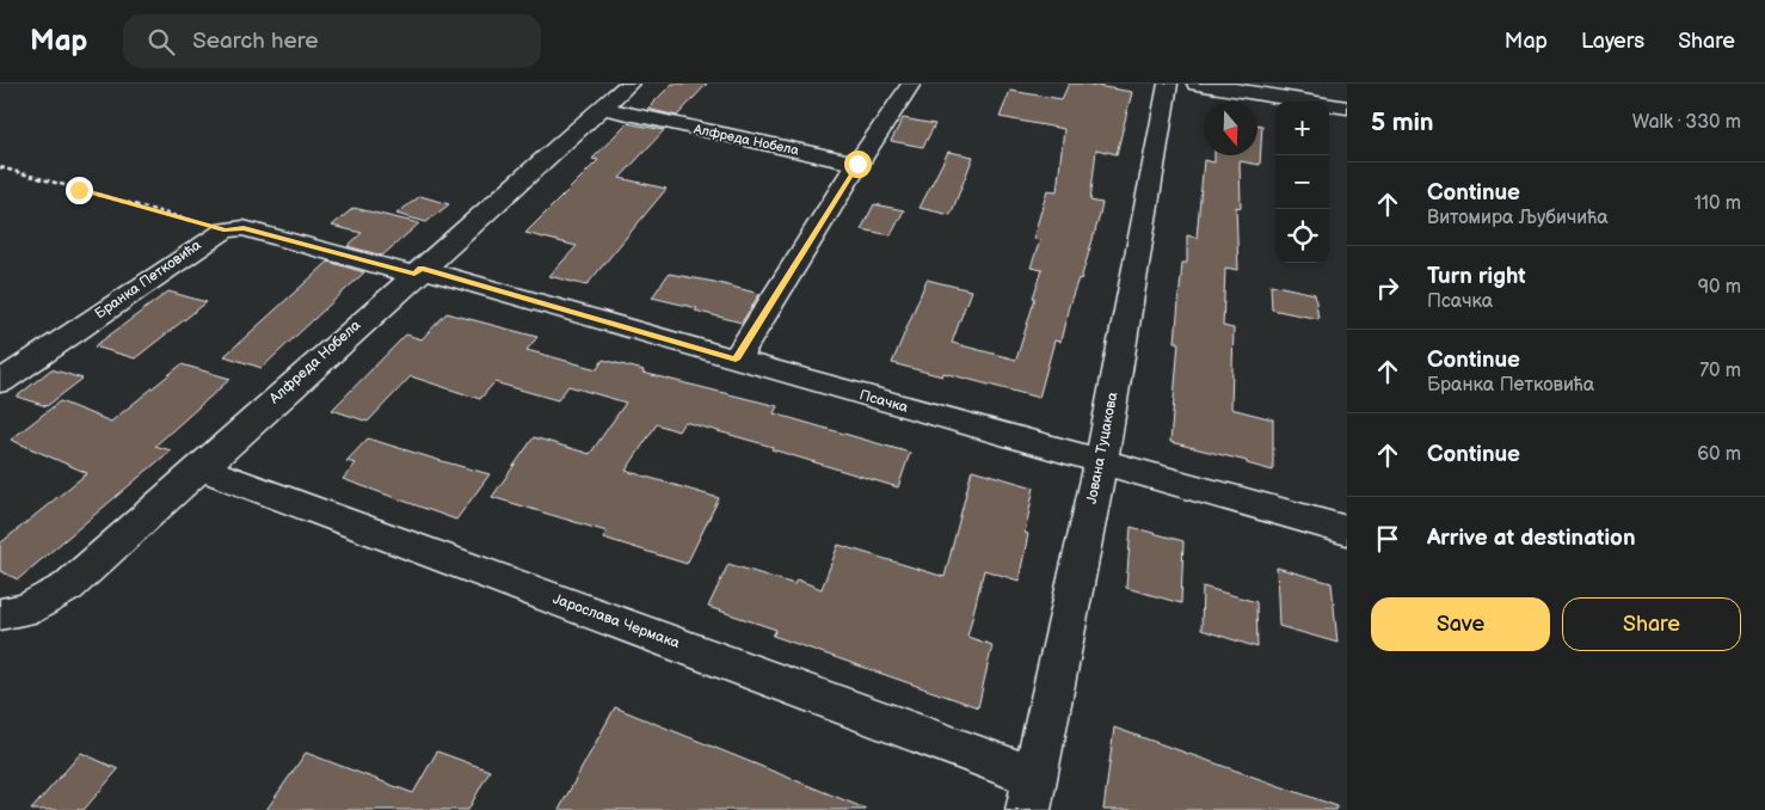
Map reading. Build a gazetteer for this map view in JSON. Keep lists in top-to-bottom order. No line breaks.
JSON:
{"streets":{"street":["Алфреда Нобела","Бранка Петковића","Псачка","Јована Туцакова","Јарослава Чермака"]},"crossings":[["Алфреда Нобела","Псачка"],["Алфреда Нобела","Јарослава Чермака"],["Псачка","Јована Туцакова"],["Јована Туцакова","Јарослава Чермака"]],"north":"bottom","page":{"header":"Map","search":"Search here","nav":["Map","Layers","Share"],"heading":["5 min","Walk · 330 m"],"map_buttons":["+","−"],"list":[["Continue","Витомира Љубичића","110 m"],["Turn right","Псачка","90 m"],["Continue","Бранка Петковића","70 m"],["Continue","60 m"],"Arrive at destination"],"buttons":["Save","Share"]}}
